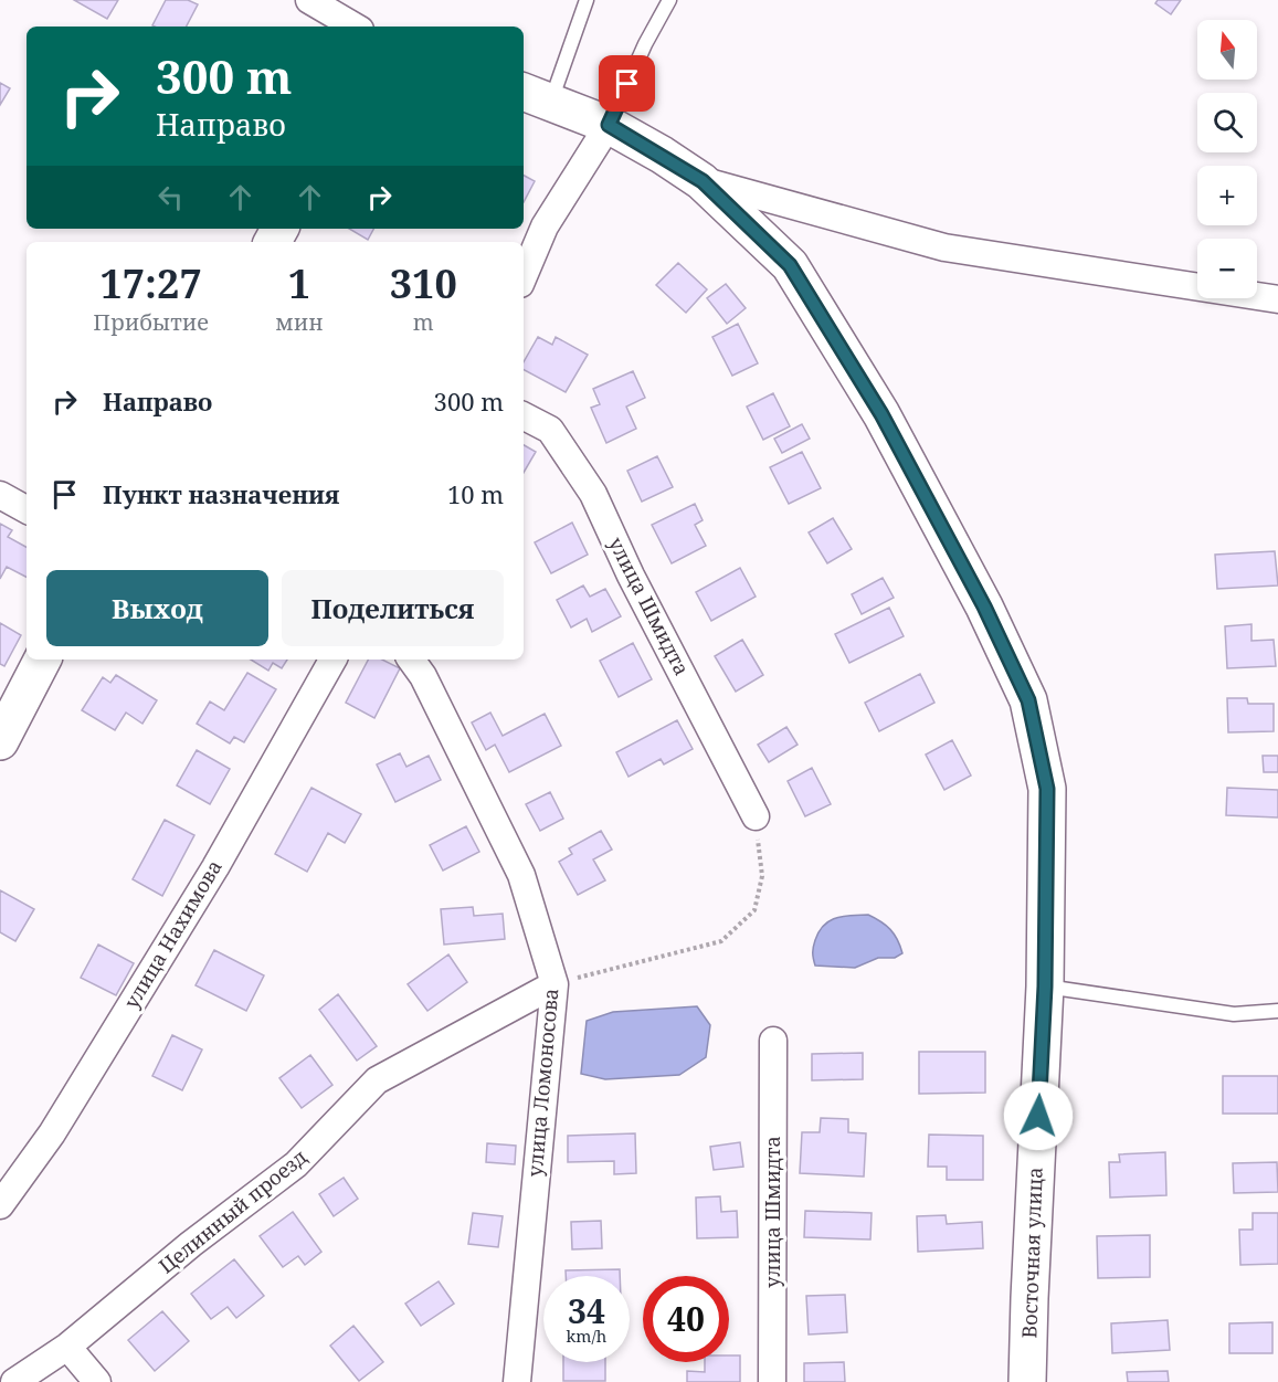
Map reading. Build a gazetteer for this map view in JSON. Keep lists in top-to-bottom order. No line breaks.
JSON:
{"streets":{"street":["улица Шмидта","улица Нахимова","улица Ломоносова","Целинный проезд","Восточная улица"]},"crossings":[["улица Ломоносова","Целинный проезд"]],"north":"top","page":{"map_buttons":["+","−"],"turn":["300 m","Направо"],"eta":["17:27","Прибытие","1","мин","310","m"],"list":[{"name":"Направо","value":"300 m"},{"name":"Пункт назначения","value":"10 m"}],"buttons":["Выход","Поделиться"],"speed":"34 km/h","limit":"40"}}
